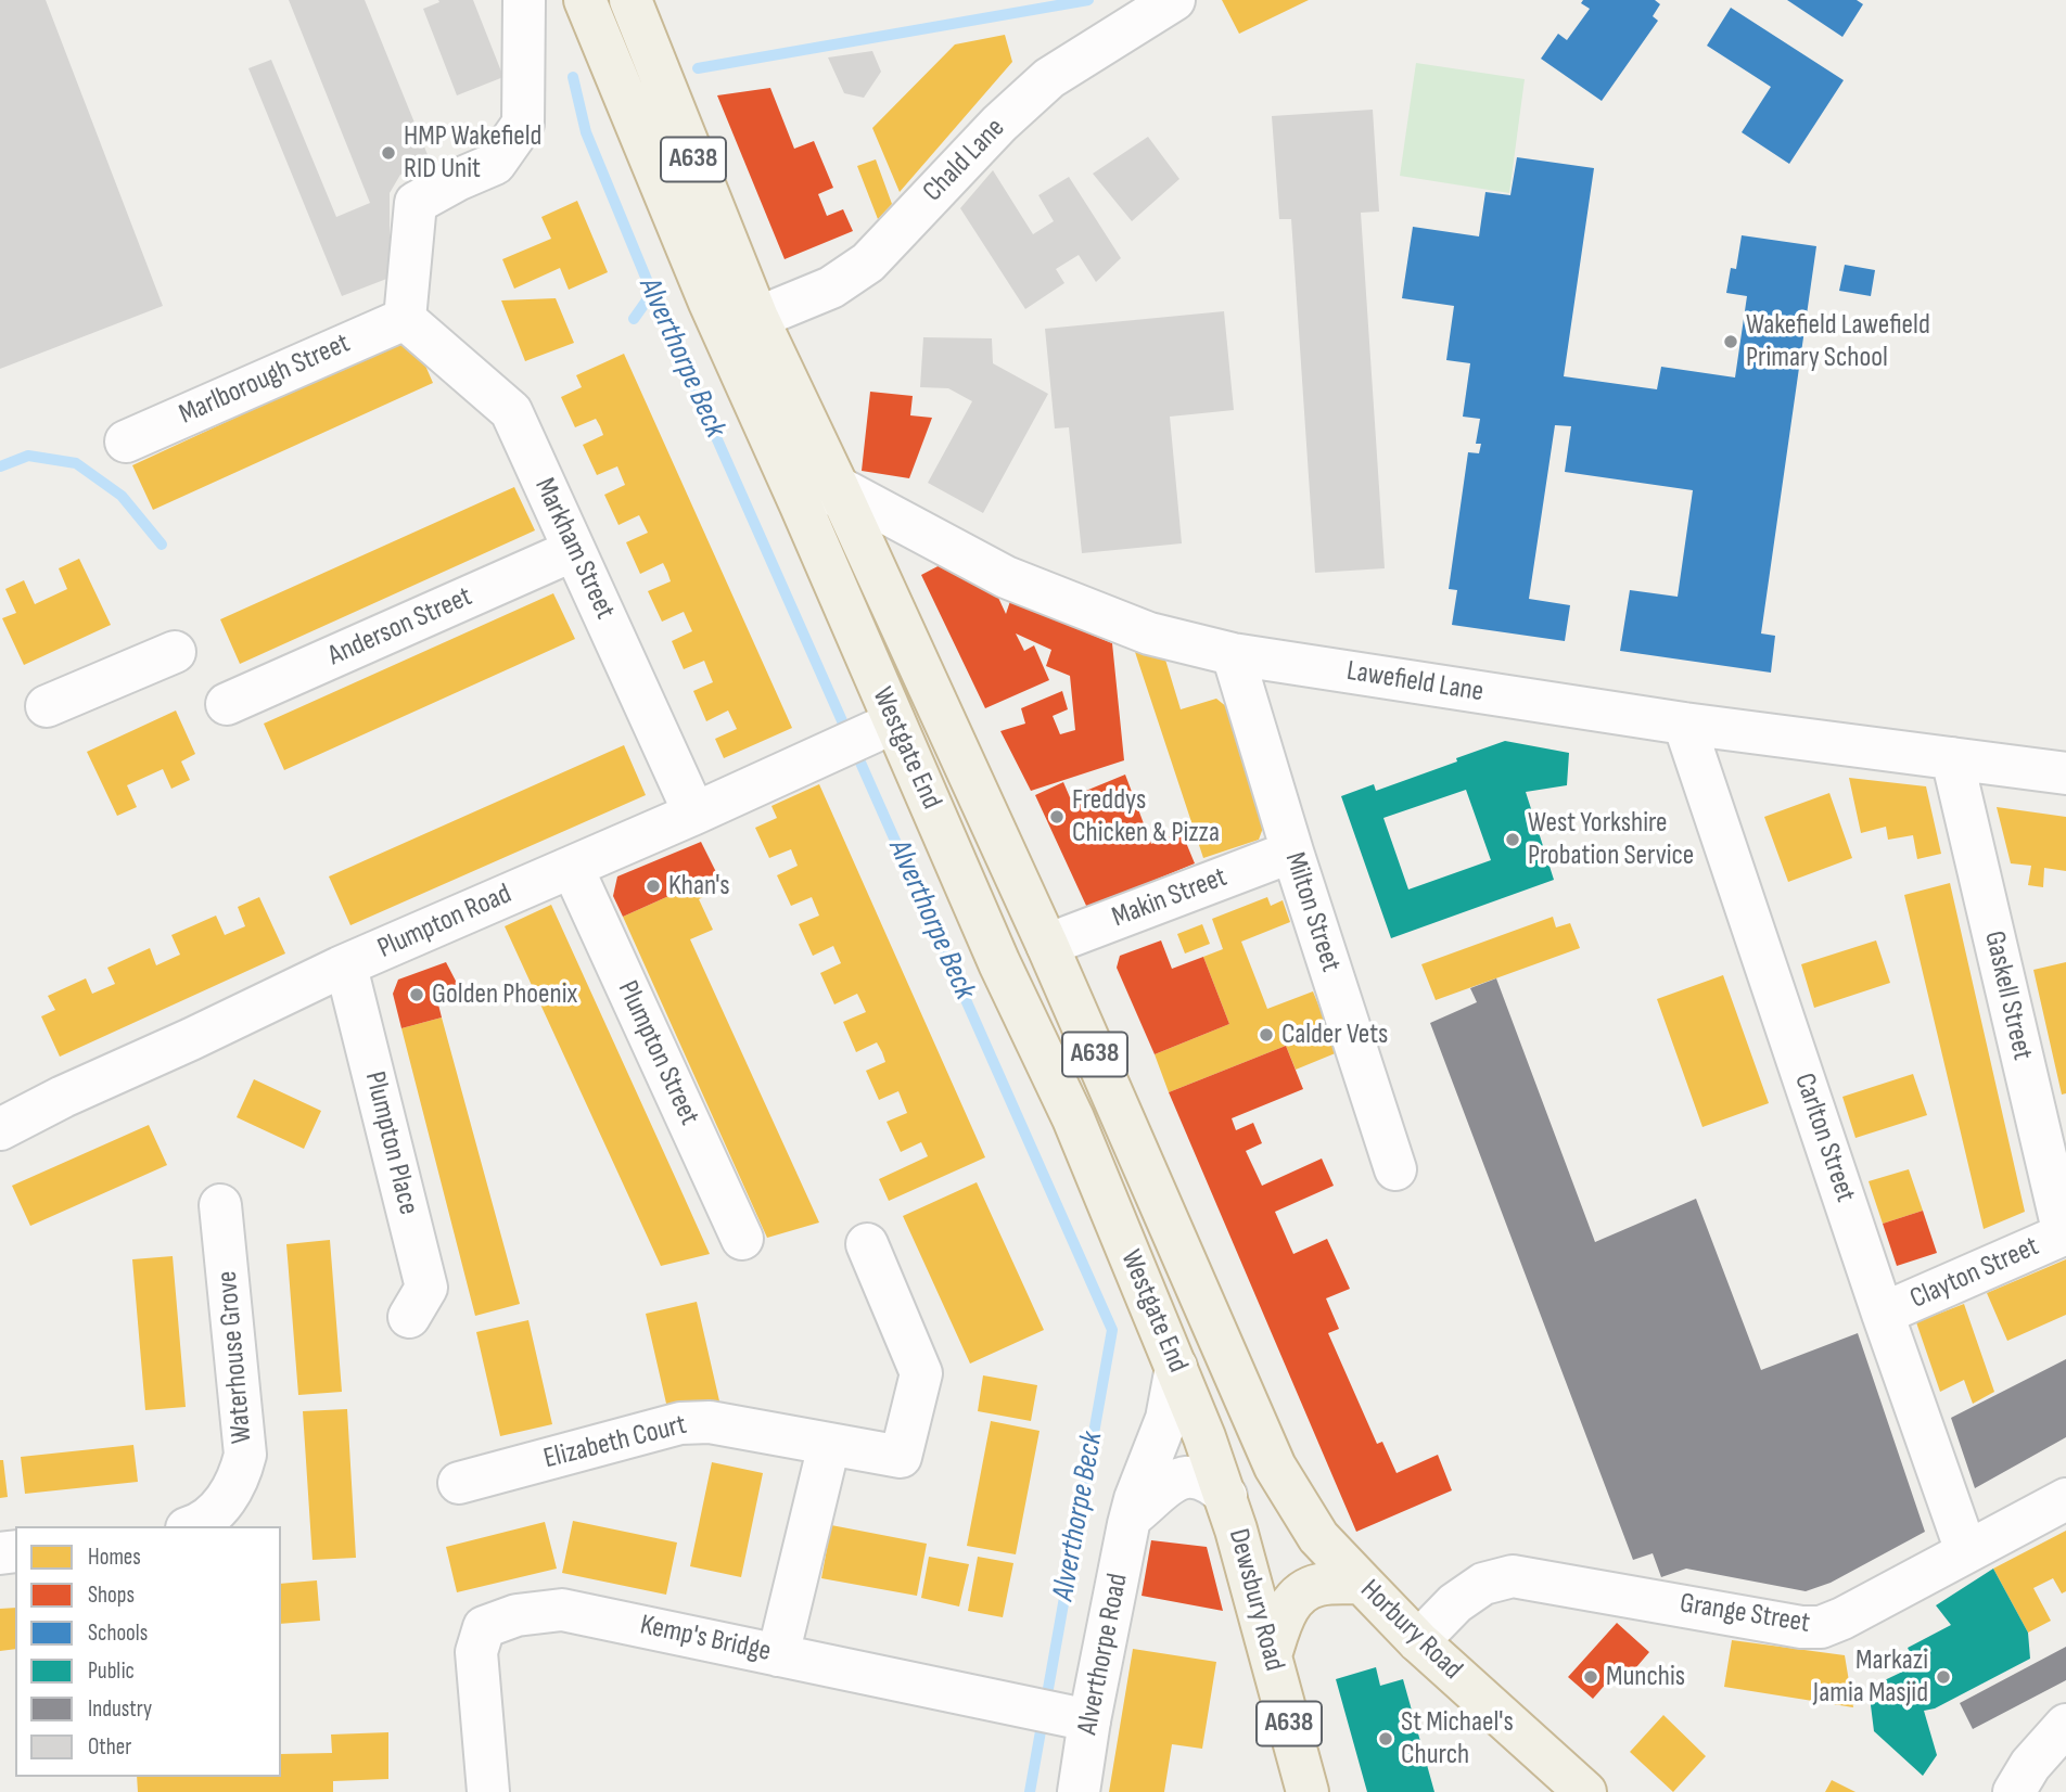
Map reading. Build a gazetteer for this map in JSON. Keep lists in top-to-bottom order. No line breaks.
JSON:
{"streets":{"highway":["A638","Westgate End","Dewsbury Road","Horbury Road"],"street":["Chald Lane","Marlborough Street","Markham Street","Anderson Street","Lawefield Lane","Makin Street","Milton Street","Plumpton Road","Gaskell Street","Plumpton Street","Carlton Street","Plumpton Place","Clayton Street","Waterhouse Grove","Elizabeth Court","Grange Street","Kemp's Bridge","Alverthorpe Road"]},"crossings":[["A638","Westgate End"],["A638","Plumpton Road"],["Chald Lane","Westgate End"],["Marlborough Street","Markham Street"],["Markham Street","Anderson Street"],["Markham Street","Plumpton Road"],["Lawefield Lane","Westgate End"],["Lawefield Lane","Milton Street"],["Lawefield Lane","Gaskell Street"],["Lawefield Lane","Carlton Street"],["Westgate End","Makin Street"],["Westgate End","Plumpton Road"],["Westgate End","Dewsbury Road"],["Westgate End","Horbury Road"],["Westgate End","Alverthorpe Road"],["Makin Street","Milton Street"],["Plumpton Road","Plumpton Street"],["Plumpton Road","Plumpton Place"],["Gaskell Street","Clayton Street"],["Carlton Street","Clayton Street"],["Carlton Street","Grange Street"],["Grange Street","Horbury Road"],["Kemp's Bridge","Alverthorpe Road"]],"water":["Alverthorpe Beck"],"places":["HMP Wakefield RID Unit","Wakefield Lawefield Primary School","Freddys Chicken & Pizza","West Yorkshire Probation Service","Khan's","Golden Phoenix","Calder Vets","Munchis","Markazi Jamia Masjid","St Michael's Church"],"legend":["Homes","Shops","Schools","Public","Industry","Other"]}
